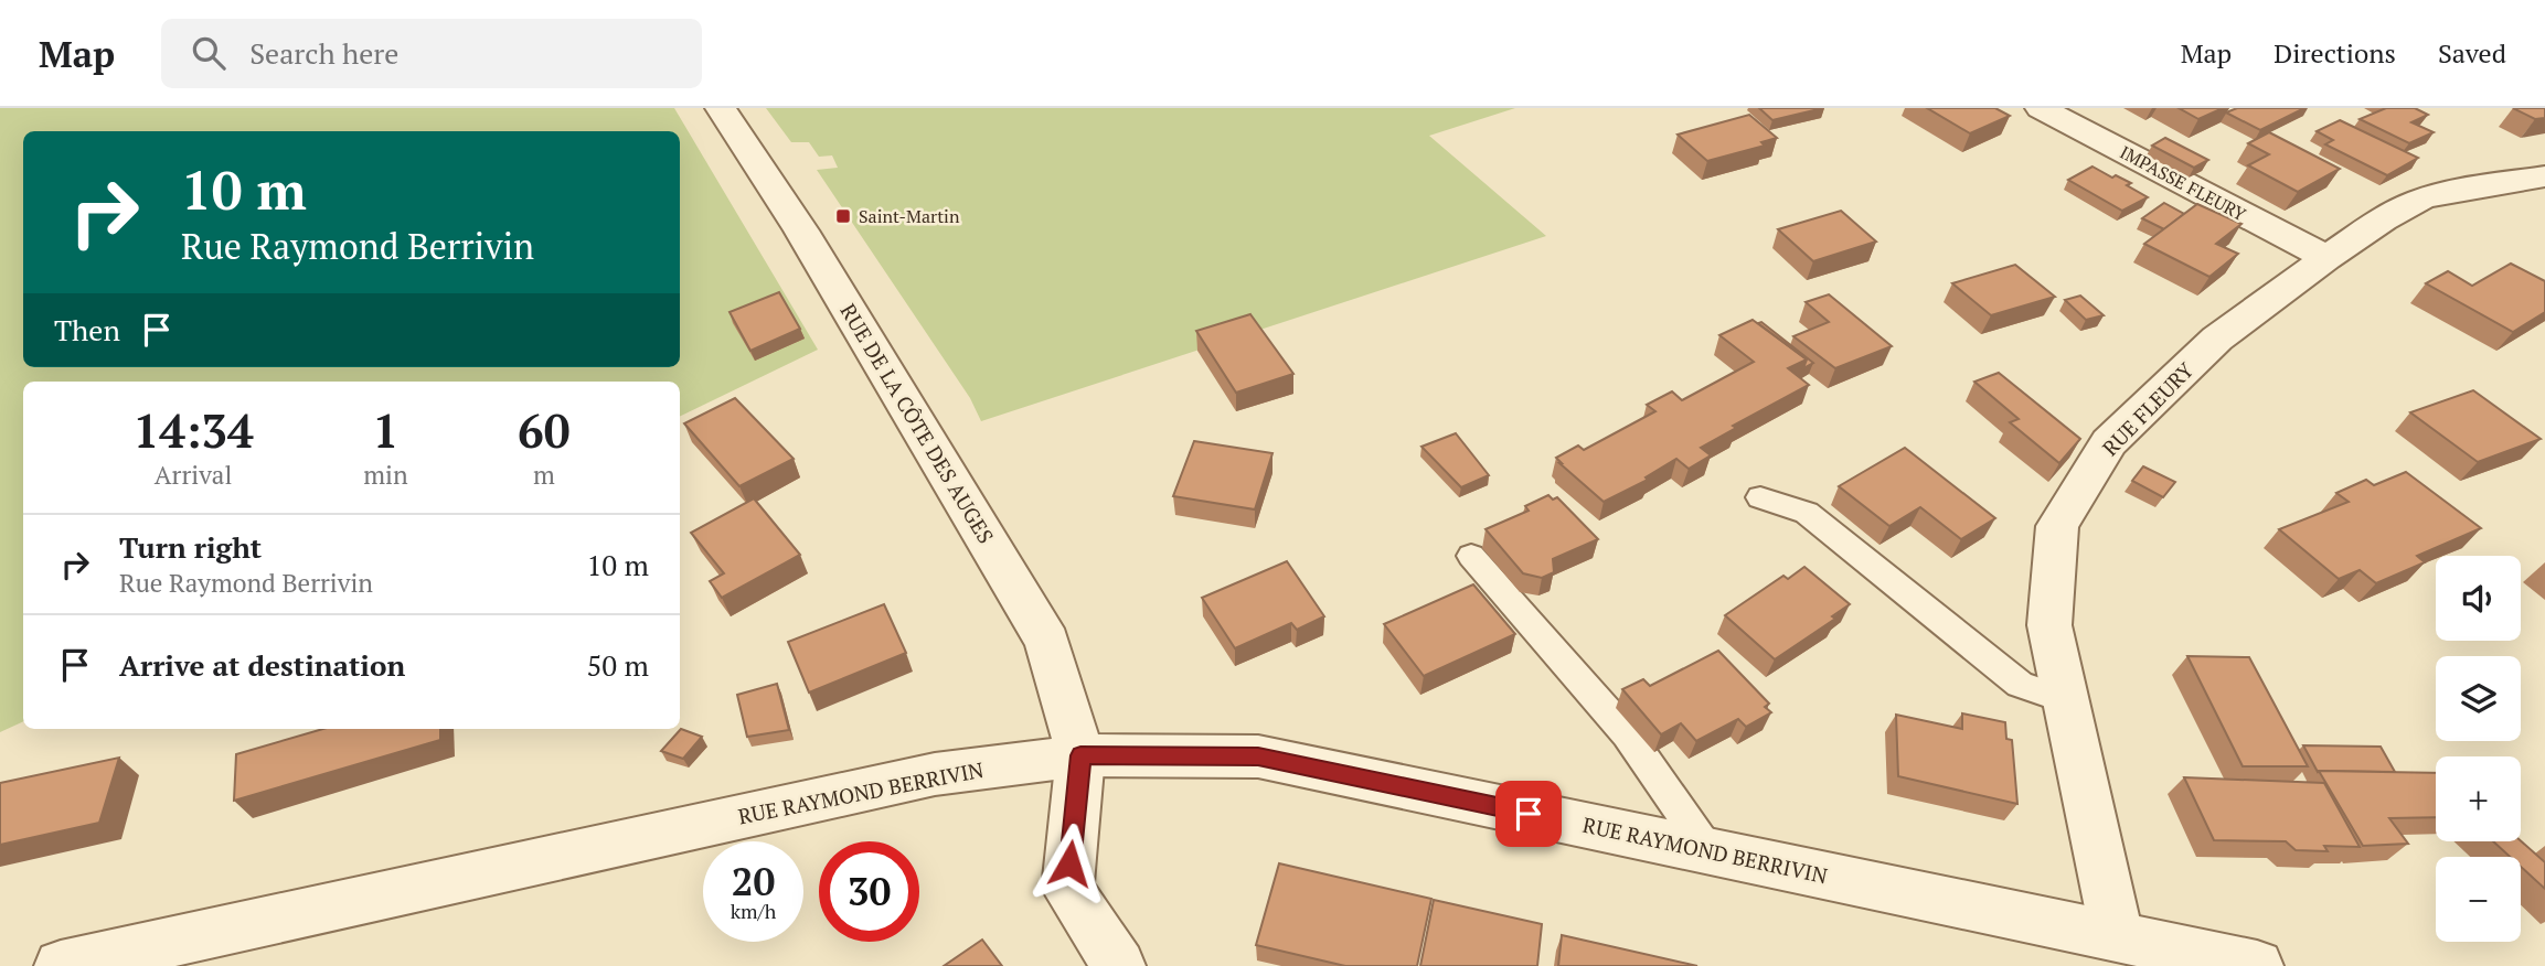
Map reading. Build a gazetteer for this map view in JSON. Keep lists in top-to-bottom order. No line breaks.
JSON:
{"streets":{"street":["IMPASSE FLEURY","RUE FLEURY","RUE DE LA CÔTE DES AUGES","RUE RAYMOND BERRIVIN"]},"crossings":[["IMPASSE FLEURY","RUE FLEURY"],["RUE FLEURY","RUE RAYMOND BERRIVIN"],["RUE DE LA CÔTE DES AUGES","RUE RAYMOND BERRIVIN"]],"places":{"transit":["Saint-Martin"]},"page":{"header":"Map","search":"Search here","nav":["Map","Directions","Saved"],"turn":["10 m","Rue Raymond Berrivin"],"then":"Then","eta":["14:34","Arrival","1","min","60","m"],"list":[{"name":"Turn right","note":"Rue Raymond Berrivin","value":"10 m"},{"name":"Arrive at destination","value":"50 m"}],"map_buttons":["+","−"],"speed":"20 km/h","limit":"30"}}
